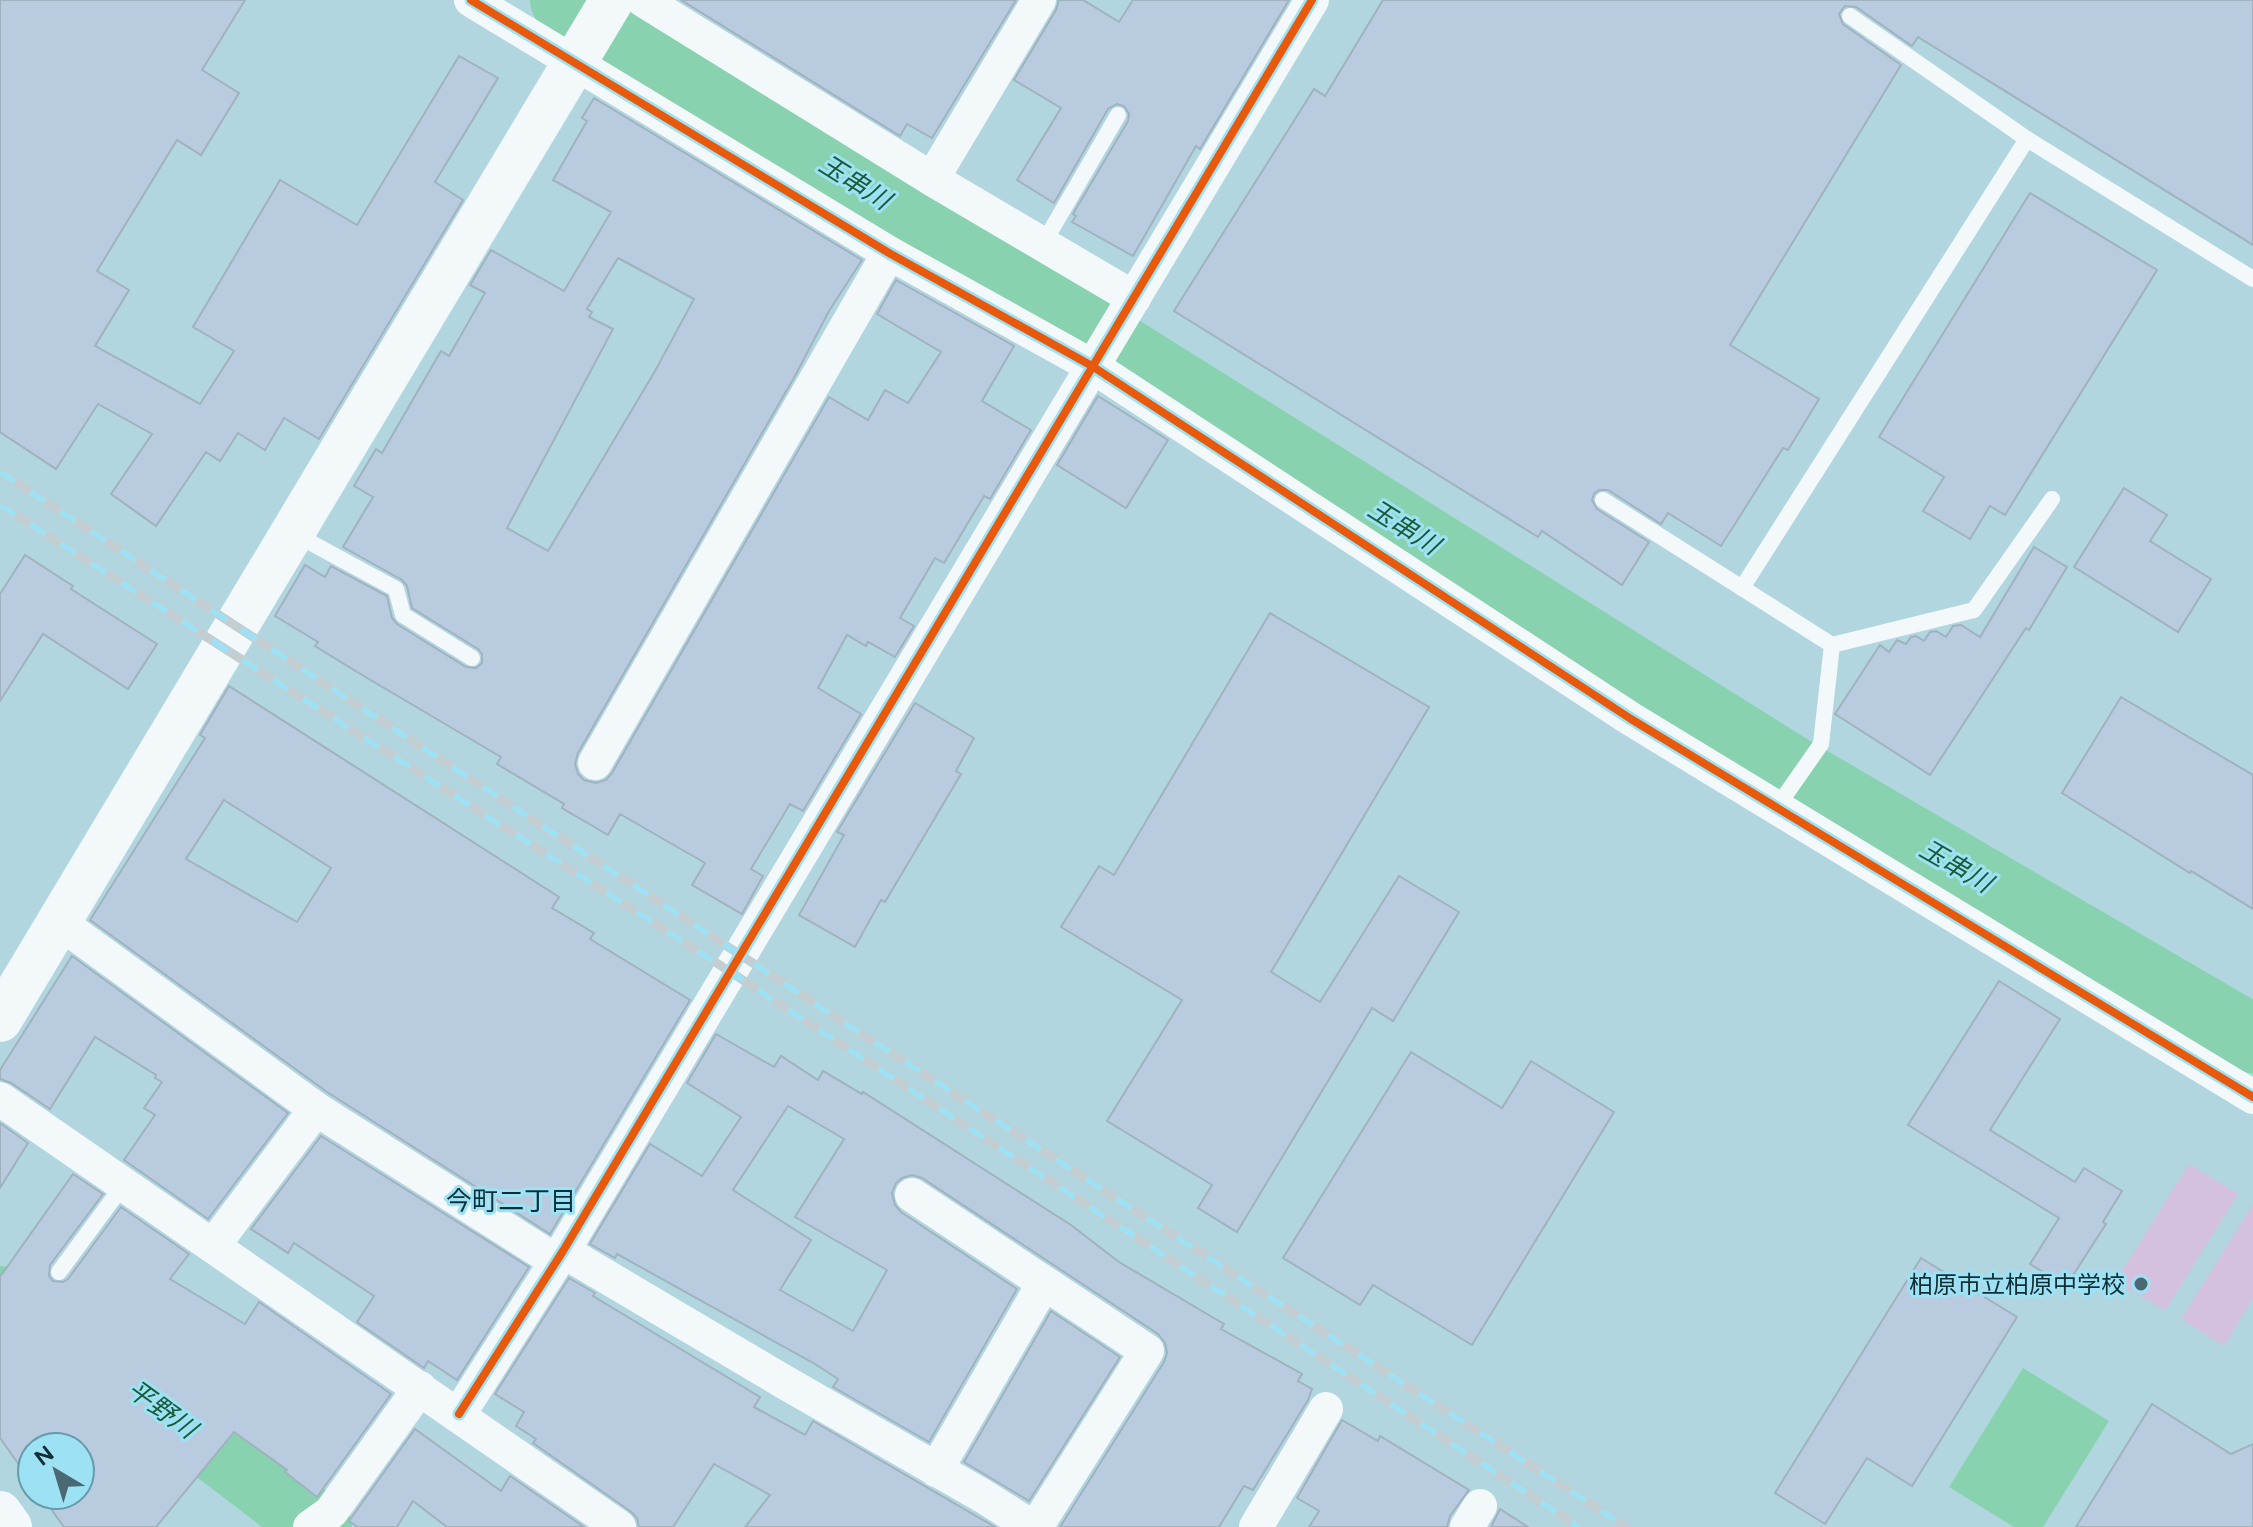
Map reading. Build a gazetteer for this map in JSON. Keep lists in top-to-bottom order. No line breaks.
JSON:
{"districts":["今町二丁目"],"water":["玉串川","平野川"],"places":["柏原市立柏原中学校"],"north":"top left"}
